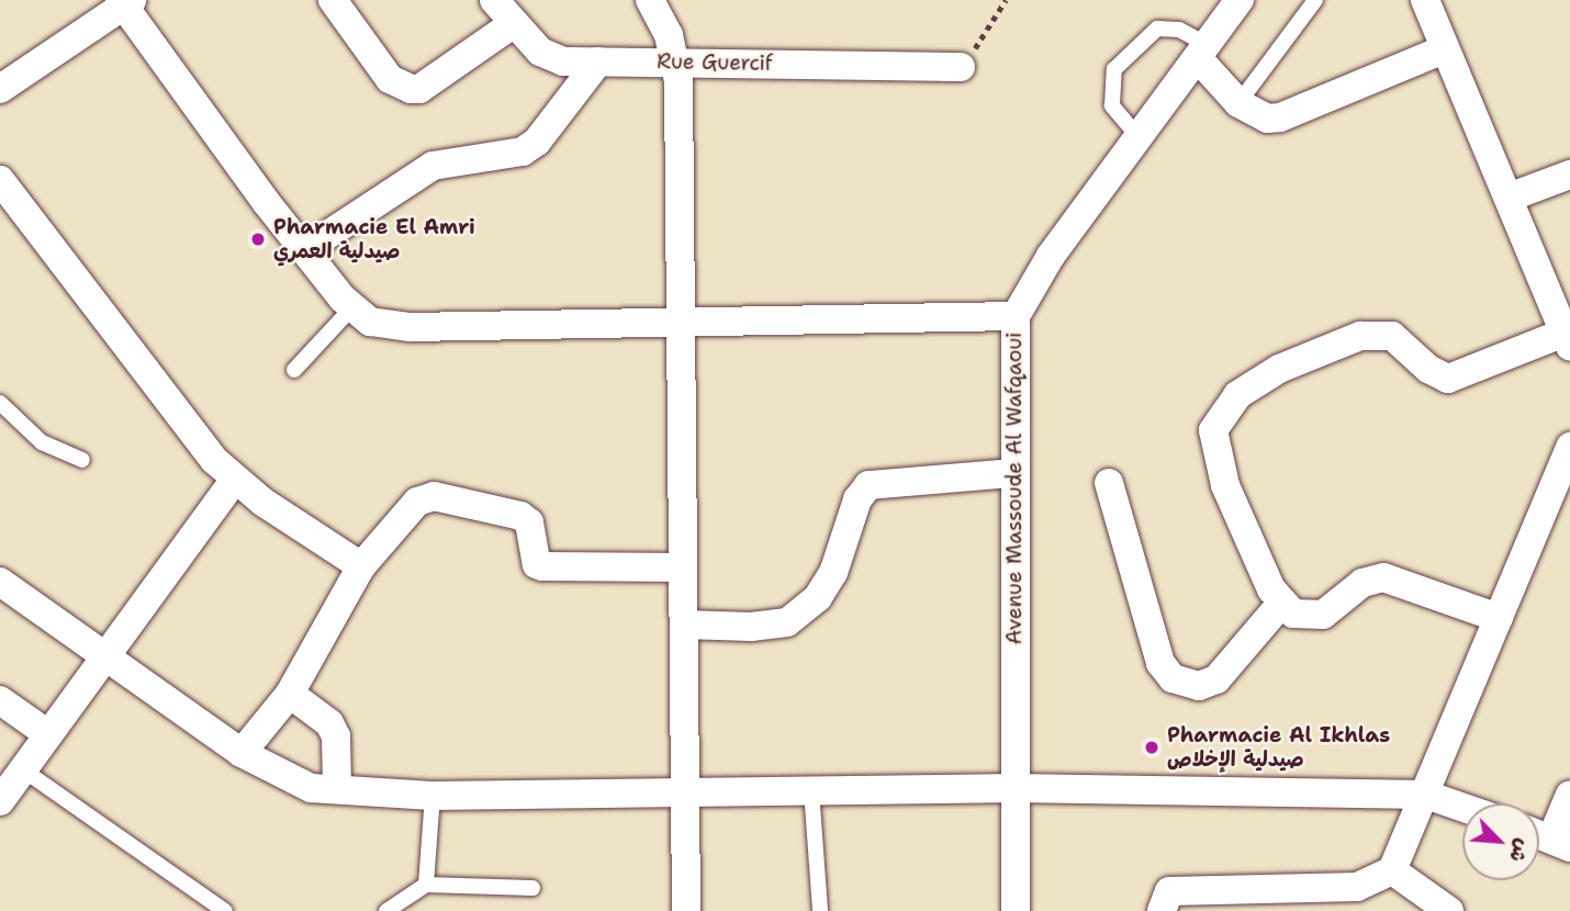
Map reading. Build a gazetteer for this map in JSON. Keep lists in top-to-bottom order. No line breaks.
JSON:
{"streets":{"street":["Rue Guercif","Avenue Massoude Al Wafqaoui"]},"places":["Pharmacie El Amri صيدلية العمري","Pharmacie Al Ikhlas صيدلية الإخلاص"],"north":"bottom right"}
